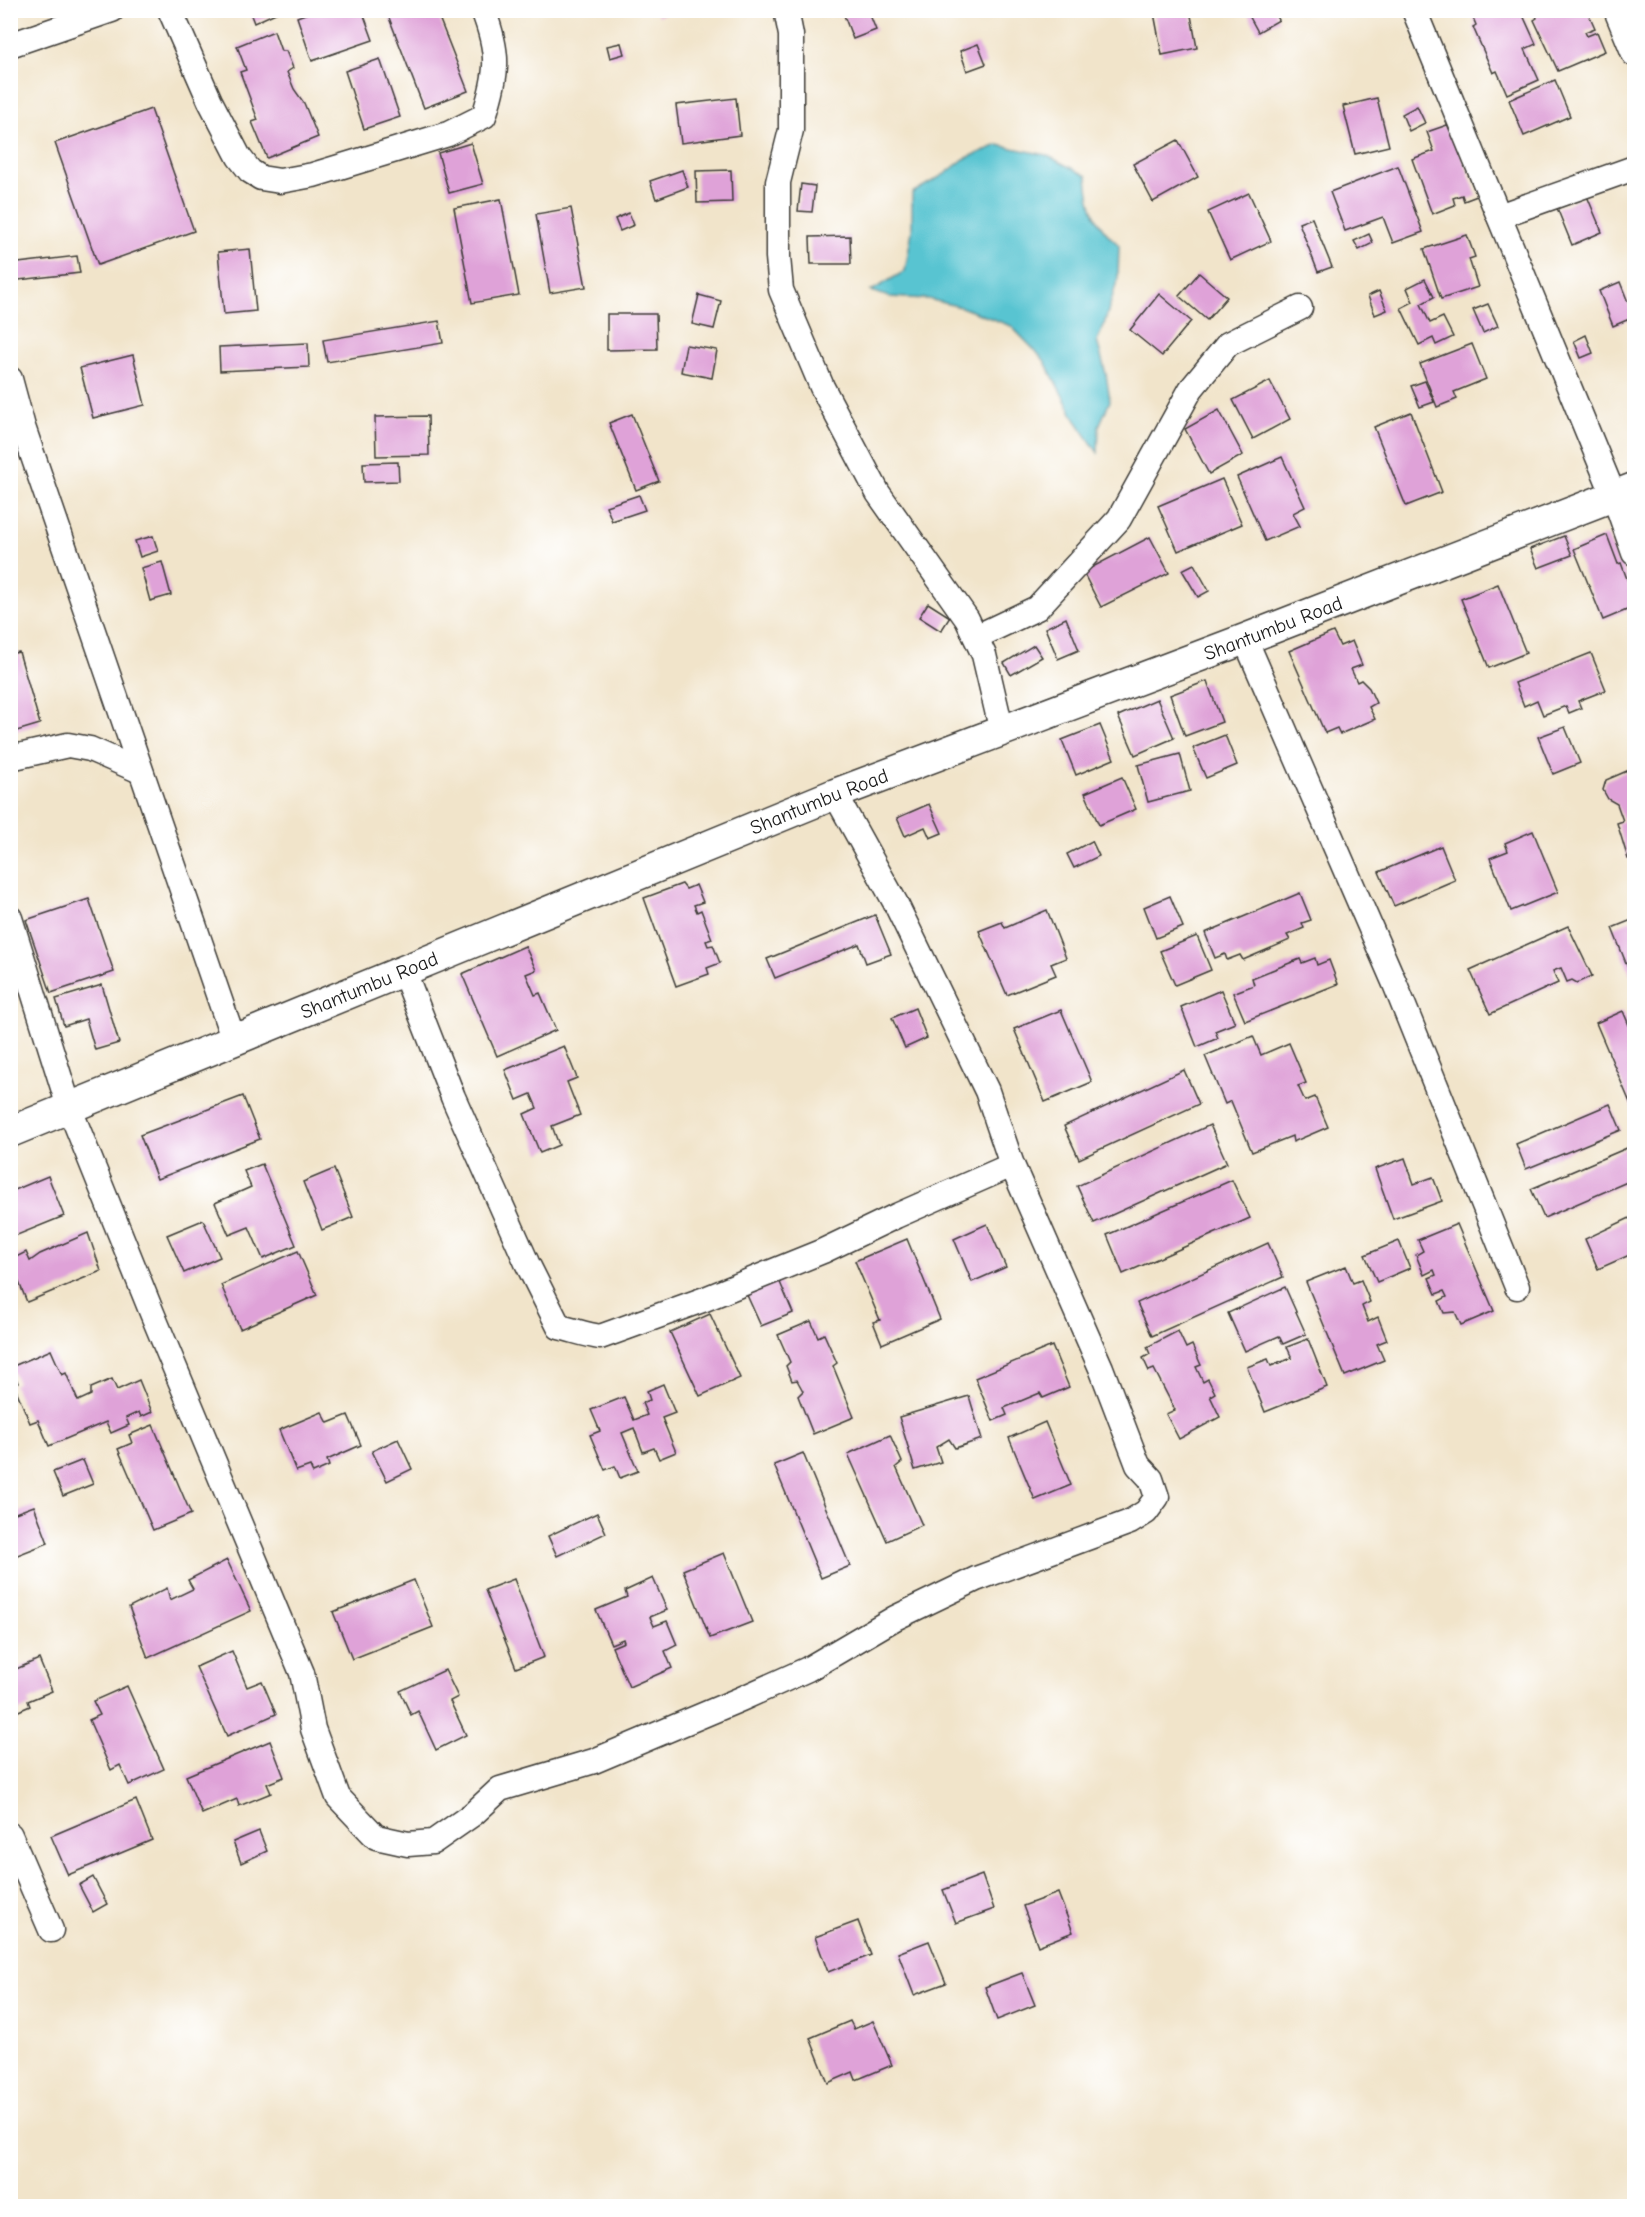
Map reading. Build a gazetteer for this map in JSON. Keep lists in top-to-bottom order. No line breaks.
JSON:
{"streets":{"street":["Shantumbu Road"]}}
